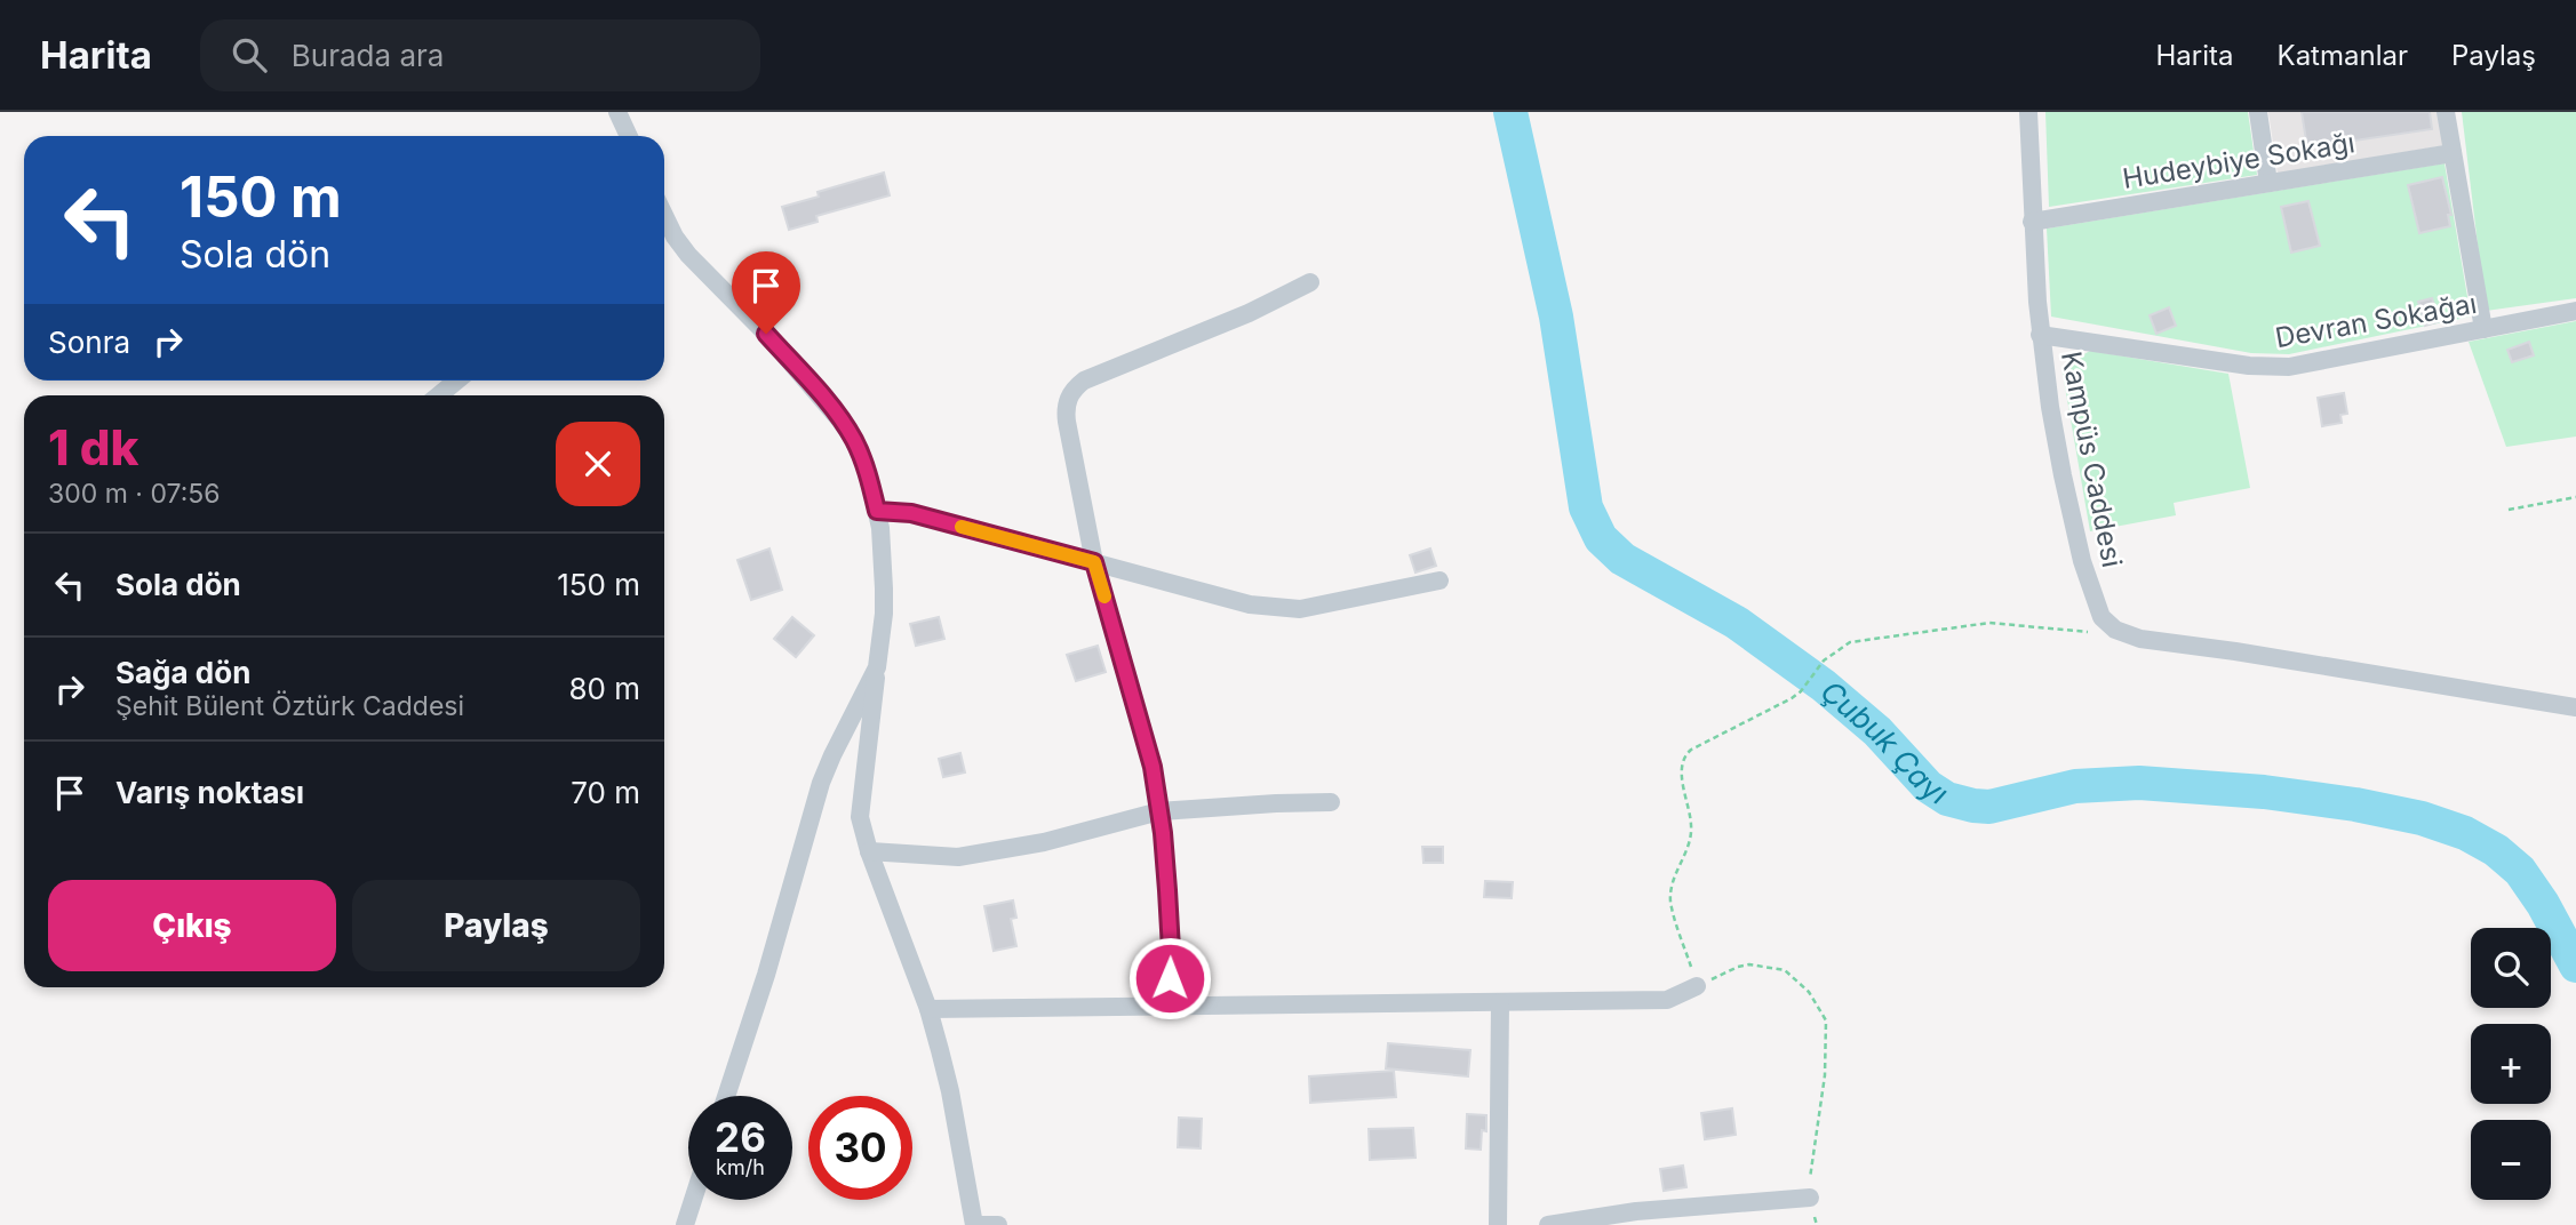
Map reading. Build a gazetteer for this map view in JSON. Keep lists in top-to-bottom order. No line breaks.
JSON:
{"streets":{"street":["Hudeybiye Sokağı","Devran Sokağaı","Kampüs Caddesi"]},"crossings":[["Hudeybiye Sokağı","Kampüs Caddesi"],["Devran Sokağaı","Kampüs Caddesi"]],"water":["Çubuk Çayı"],"page":{"header":"Harita","search":"Burada ara","nav":["Harita","Katmanlar","Paylaş"],"turn":["150 m","Sola dön"],"then":"Sonra","heading":["1 dk","300 m · 07:56"],"list":[{"name":"Sola dön","value":"150 m"},{"name":"Sağa dön","note":"Şehit Bülent Öztürk Caddesi","value":"80 m"},{"name":"Varış noktası","value":"70 m"}],"buttons":["Çıkış","Paylaş"],"map_buttons":["+","−"],"speed":"26 km/h","limit":"30"}}
